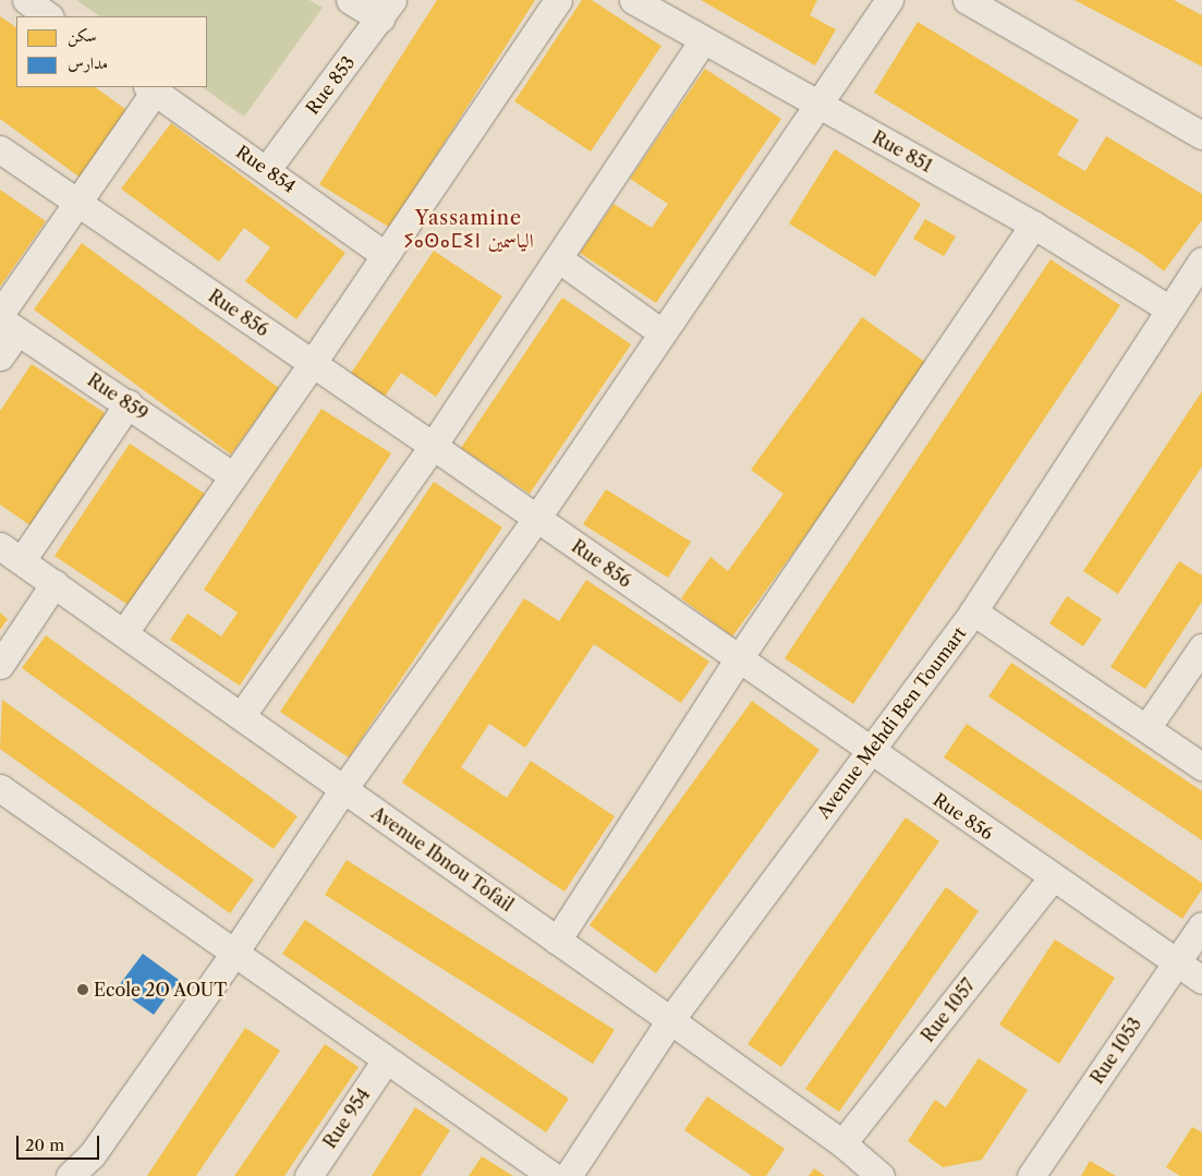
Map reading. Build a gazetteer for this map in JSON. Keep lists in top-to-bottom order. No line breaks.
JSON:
{"streets":{"street":["Rue 853","Rue 851","Rue 854","Rue 856","Rue 859","Avenue Mehdi Ben Toumart","Avenue Ibnou Tofail","Rue 1057","Rue 1053","Rue 954"]},"crossings":[["Rue 853","Rue 854"],["Rue 851","Avenue Mehdi Ben Toumart"],["Rue 856","Avenue Mehdi Ben Toumart"],["Rue 856","Rue 1057"],["Rue 856","Rue 1053"],["Avenue Mehdi Ben Toumart","Avenue Ibnou Tofail"],["Avenue Ibnou Tofail","Rue 1057"]],"districts":["Yassamine ⵢⴰⵙⴰⵎⵉⵏ الياسمين"],"places":["Ecole 2O AOUT"],"legend":["سكن","مدارس"],"scale_bar":"20 m"}
